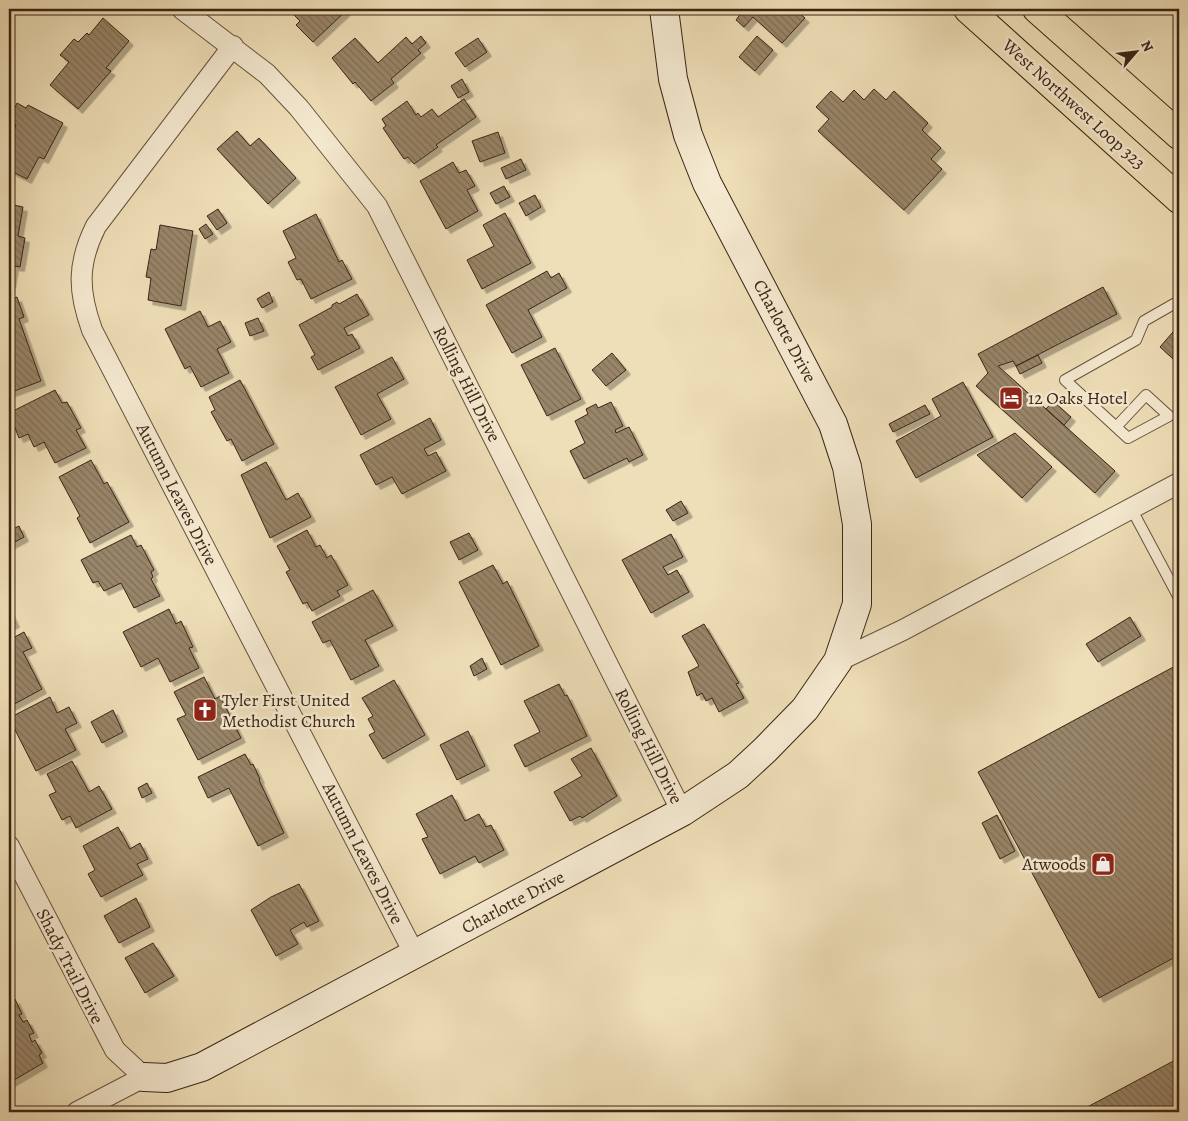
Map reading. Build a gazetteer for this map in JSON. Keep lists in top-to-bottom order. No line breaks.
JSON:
{"streets":{"highway":["West Northwest Loop 323"],"street":["Charlotte Drive","Rolling Hill Drive","Autumn Leaves Drive","Shady Trail Drive"]},"crossings":[["Charlotte Drive","Rolling Hill Drive"],["Charlotte Drive","Autumn Leaves Drive"],["Charlotte Drive","Shady Trail Drive"],["Rolling Hill Drive","Autumn Leaves Drive"]],"places":{"hotel":["12 Oaks Hotel"],"church":["Tyler First United Methodist Church"],"shop":["Atwoods"]},"north":"top right"}
